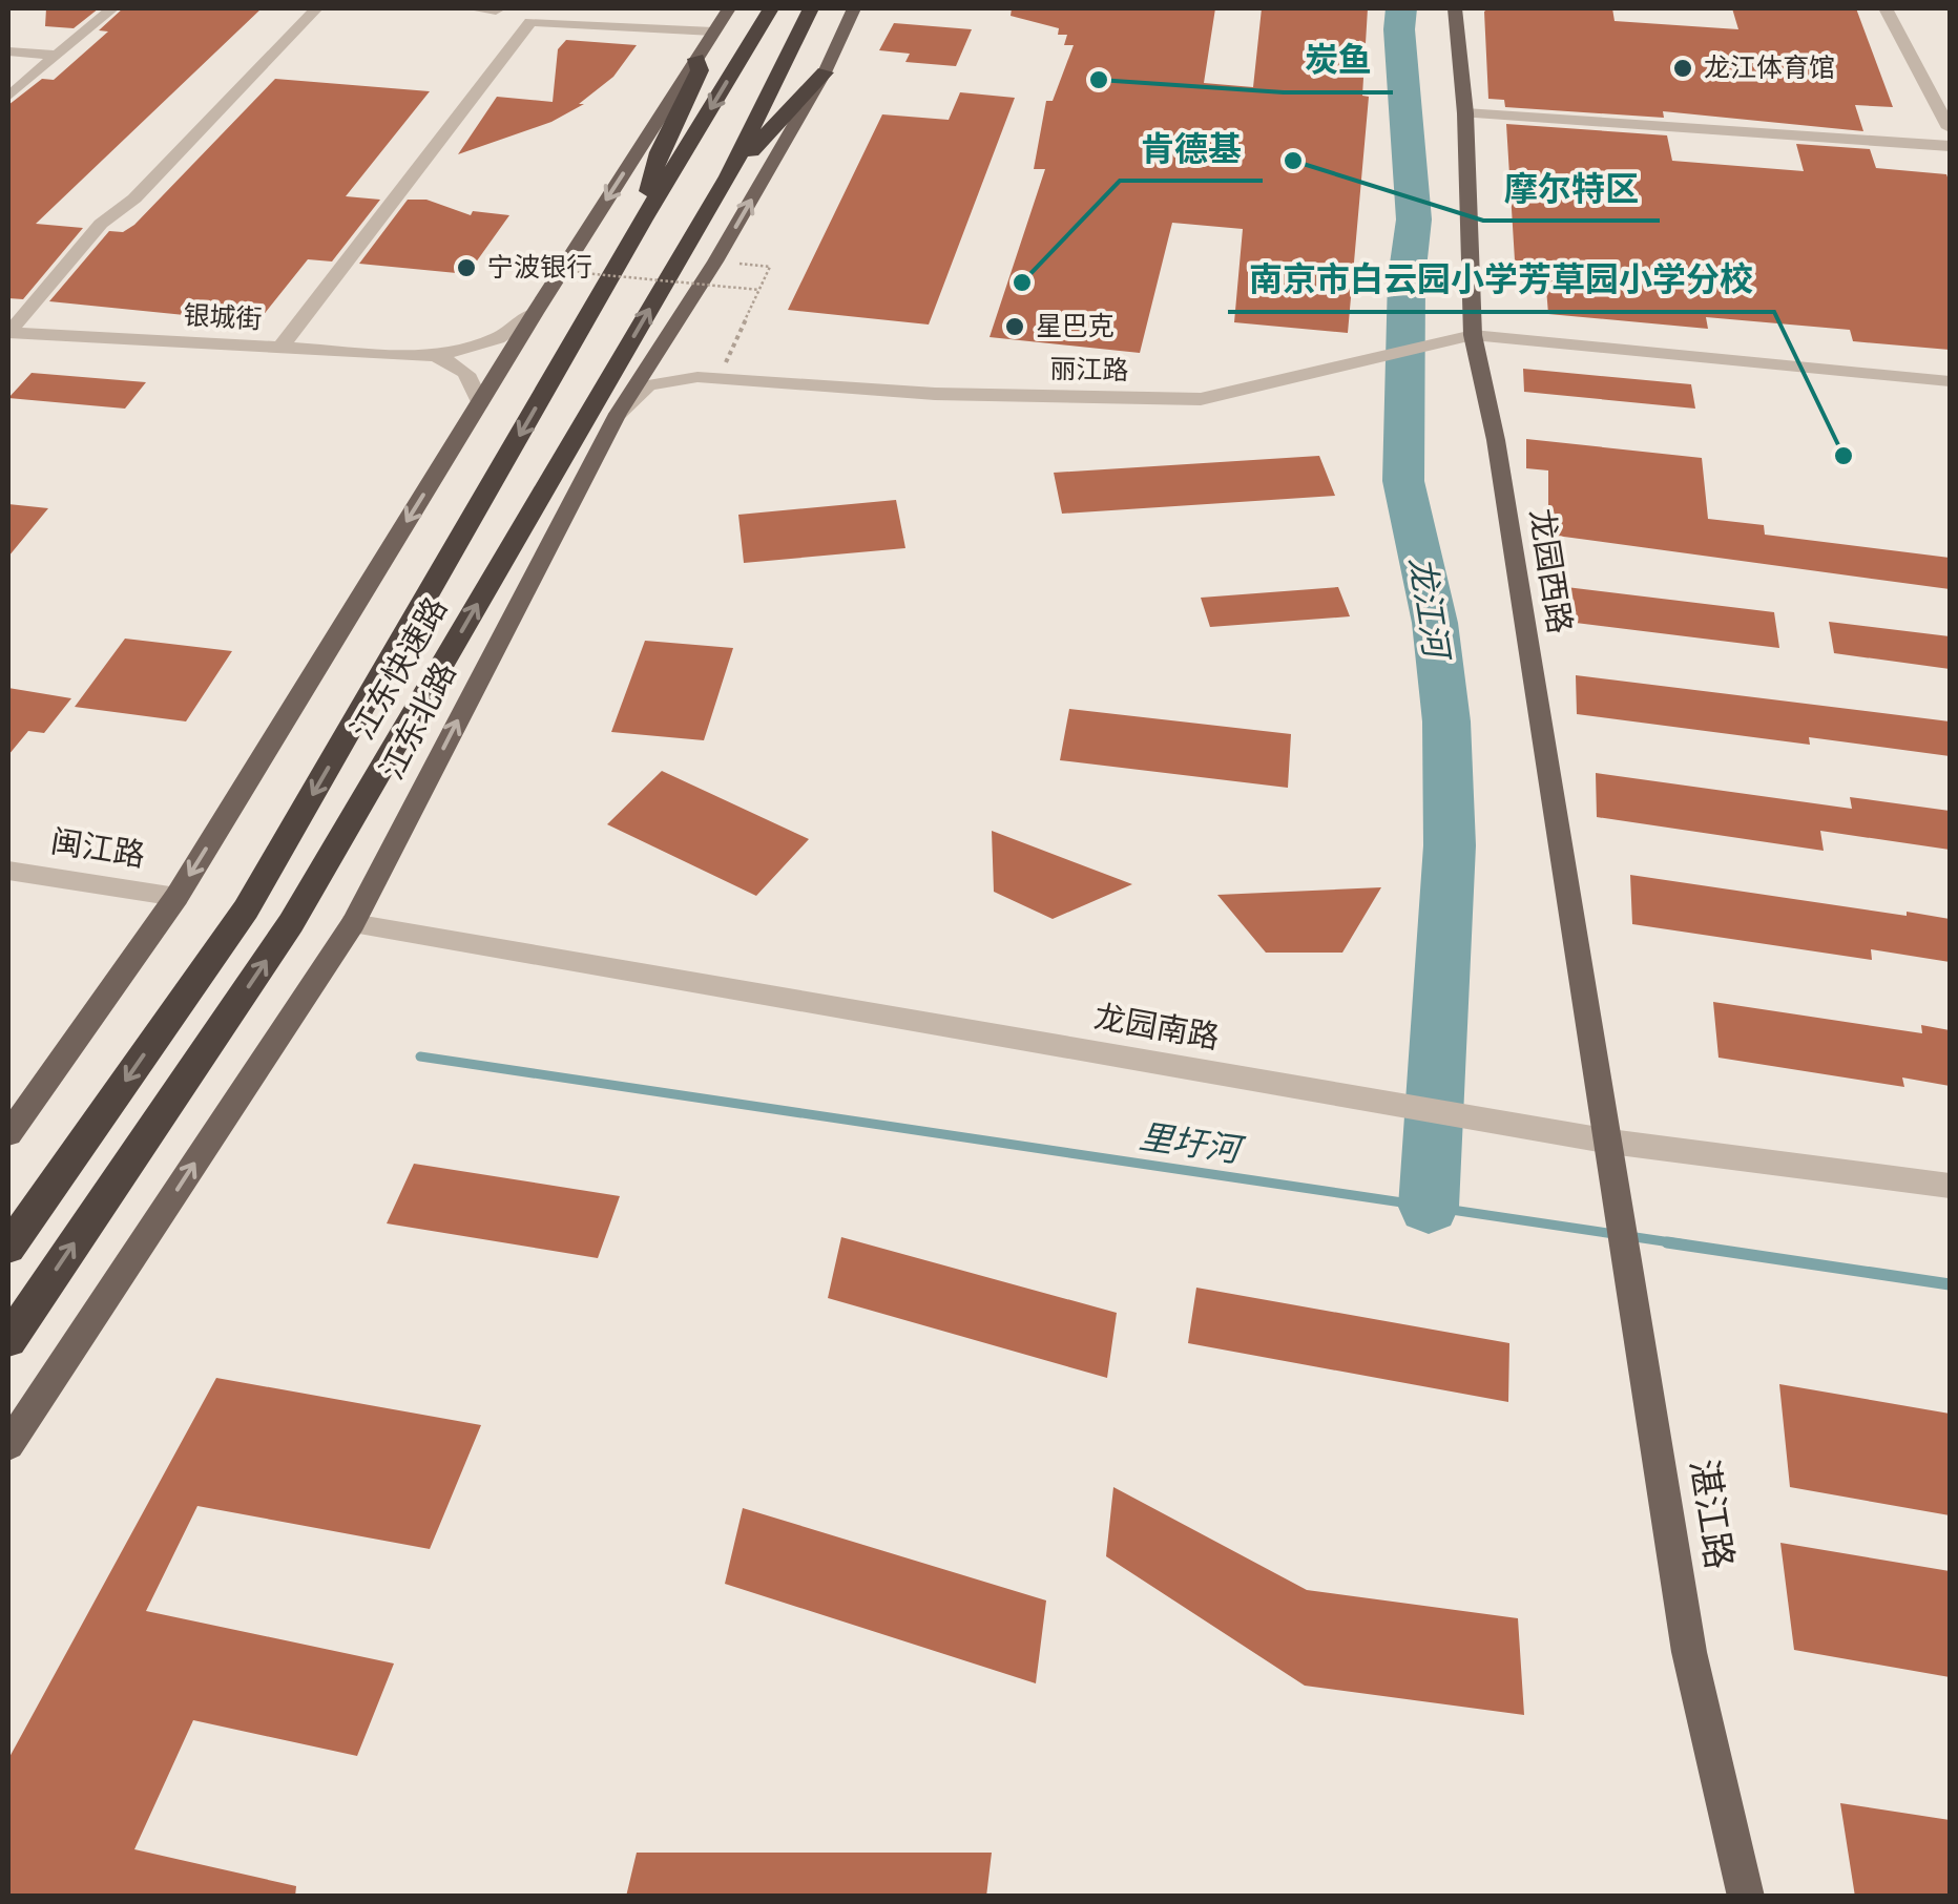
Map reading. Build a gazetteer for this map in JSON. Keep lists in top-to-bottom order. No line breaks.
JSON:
{"streets":{"highway":["江东快速路"],"main road":["龙园西路","江东北路","湛江路"],"street":["银城街","丽江路","闽江路","龙园南路"]},"crossings":[["丽江路","龙园西路"],["丽江路","江东北路"],["龙园西路","龙园南路"],["龙园西路","湛江路"],["江东北路","龙园南路"],["龙园南路","湛江路"]],"water":["龙江河","里圩河"],"places":["龙江体育馆","炭鱼","摩尔特区","宁波银行","肯德基","星巴克","南京市白云园小学芳草园小学分校"]}
